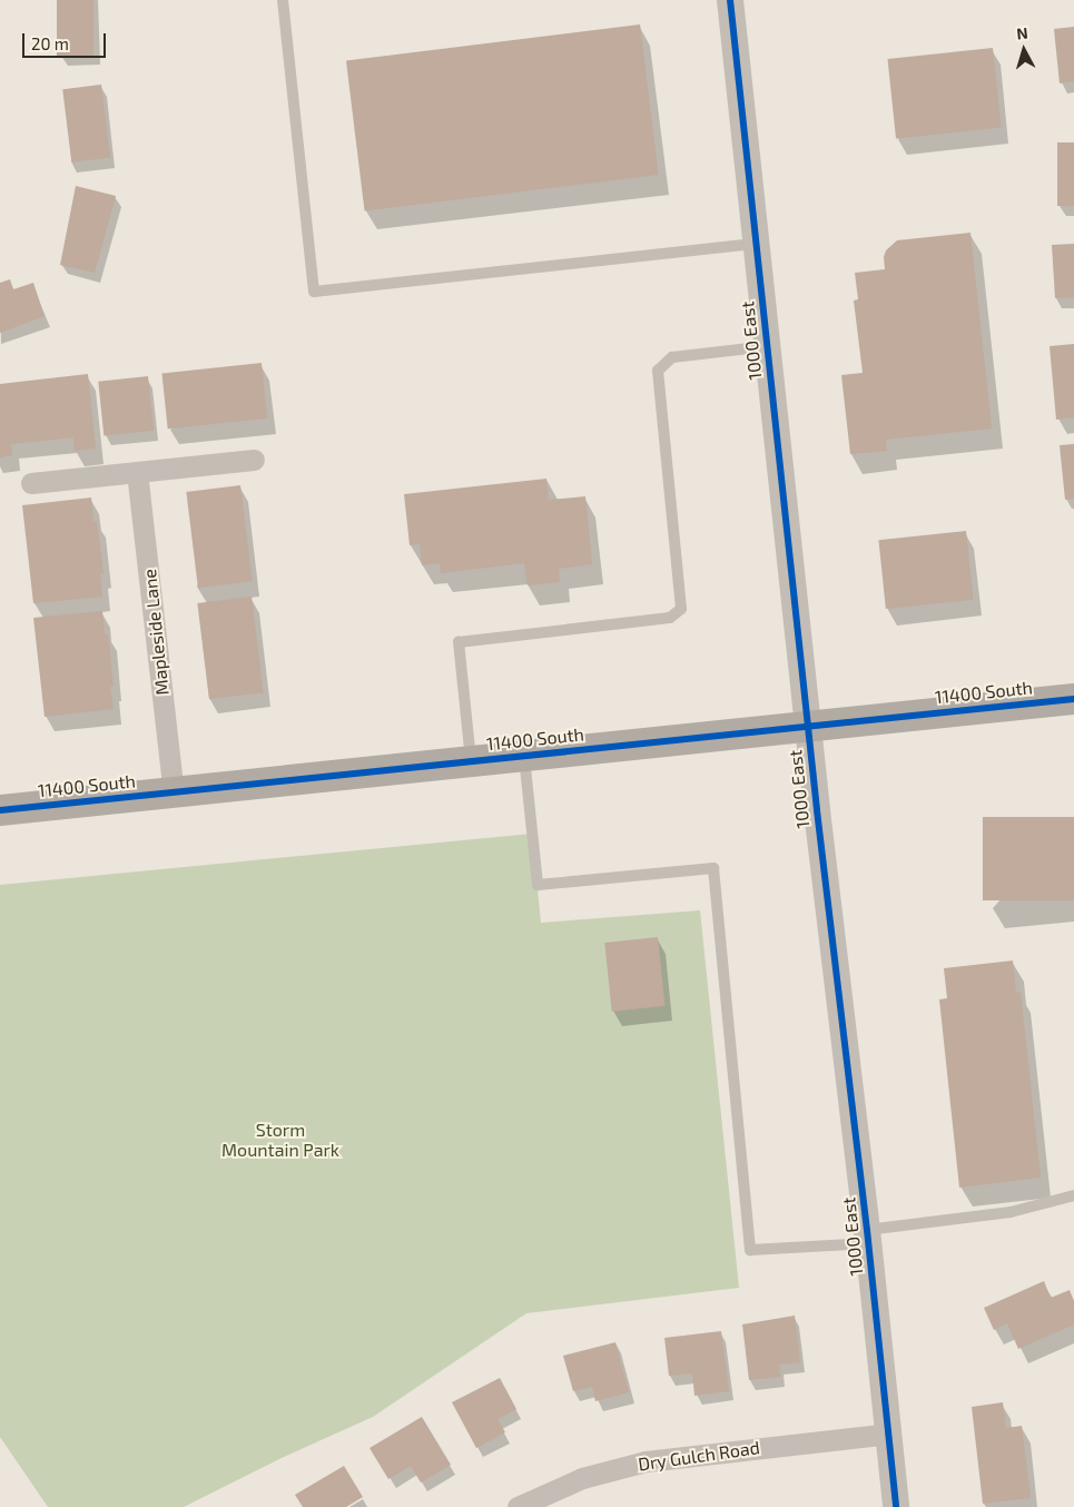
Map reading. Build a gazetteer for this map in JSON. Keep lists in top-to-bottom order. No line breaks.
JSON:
{"streets":{"main road":["11400 South"],"street":["1000 East","Mapleside Lane","Dry Gulch Road"]},"crossings":[["1000 East","11400 South"],["1000 East","Dry Gulch Road"],["Mapleside Lane","11400 South"]],"parks":["Storm Mountain Park"],"scale_bar":"20 m","north":"top"}
